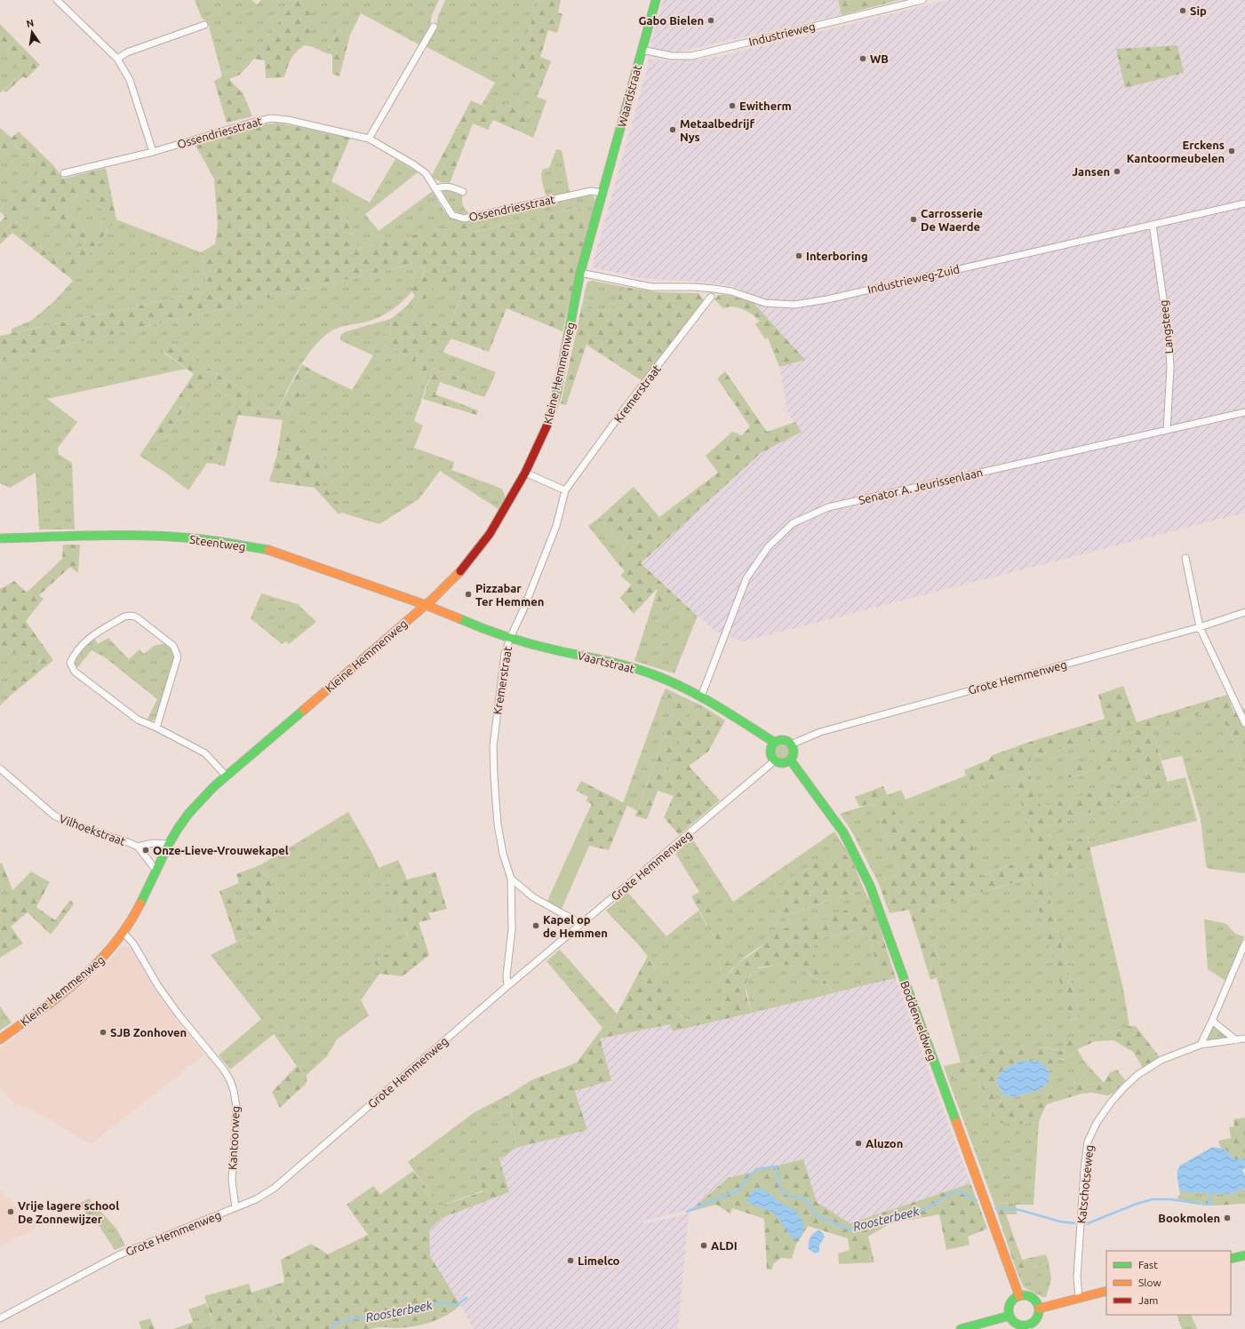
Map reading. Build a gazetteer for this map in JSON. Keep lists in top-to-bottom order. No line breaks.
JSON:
{"streets":{"street":["Industrieweg","Waardstraat","Ossendriesstraat","Industrieweg-Zuid","Langsteeg","Kleine Hemmenweg","Kremerstraat","Senator A. Jeurissenlaan","Steentweg","Vaartstraat","Grote Hemmenweg","Vilhoekstraat","Boddenveldweg","Kantoorweg","Katschotseweg"]},"crossings":[["Industrieweg","Waardstraat"],["Waardstraat","Ossendriesstraat"],["Waardstraat","Kleine Hemmenweg"],["Ossendriesstraat","Kleine Hemmenweg"],["Industrieweg-Zuid","Langsteeg"],["Industrieweg-Zuid","Kleine Hemmenweg"],["Langsteeg","Senator A. Jeurissenlaan"],["Kleine Hemmenweg","Steentweg"],["Kleine Hemmenweg","Vaartstraat"],["Kleine Hemmenweg","Vilhoekstraat"],["Kleine Hemmenweg","Kantoorweg"],["Kremerstraat","Vaartstraat"],["Kremerstraat","Grote Hemmenweg"],["Senator A. Jeurissenlaan","Vaartstraat"],["Steentweg","Vaartstraat"],["Vaartstraat","Grote Hemmenweg"],["Vaartstraat","Boddenveldweg"],["Grote Hemmenweg","Boddenveldweg"],["Grote Hemmenweg","Kantoorweg"]],"water":["Roosterbeek"],"places":["Sip","Gabo Bielen","WB","Ewitherm","Metaalbedrijf Nys","Erckens Kantoormeubelen","Jansen","Carrosserie De Waerde","Interboring","Pizzabar Ter Hemmen","Onze-Lieve-Vrouwekapel","Kapel op de Hemmen","SJB Zonhoven","Aluzon","Vrije lagere school De Zonnewijzer","Bookmolen","ALDI","Limelco"],"legend":["Fast","Slow","Jam"],"north":"top"}
